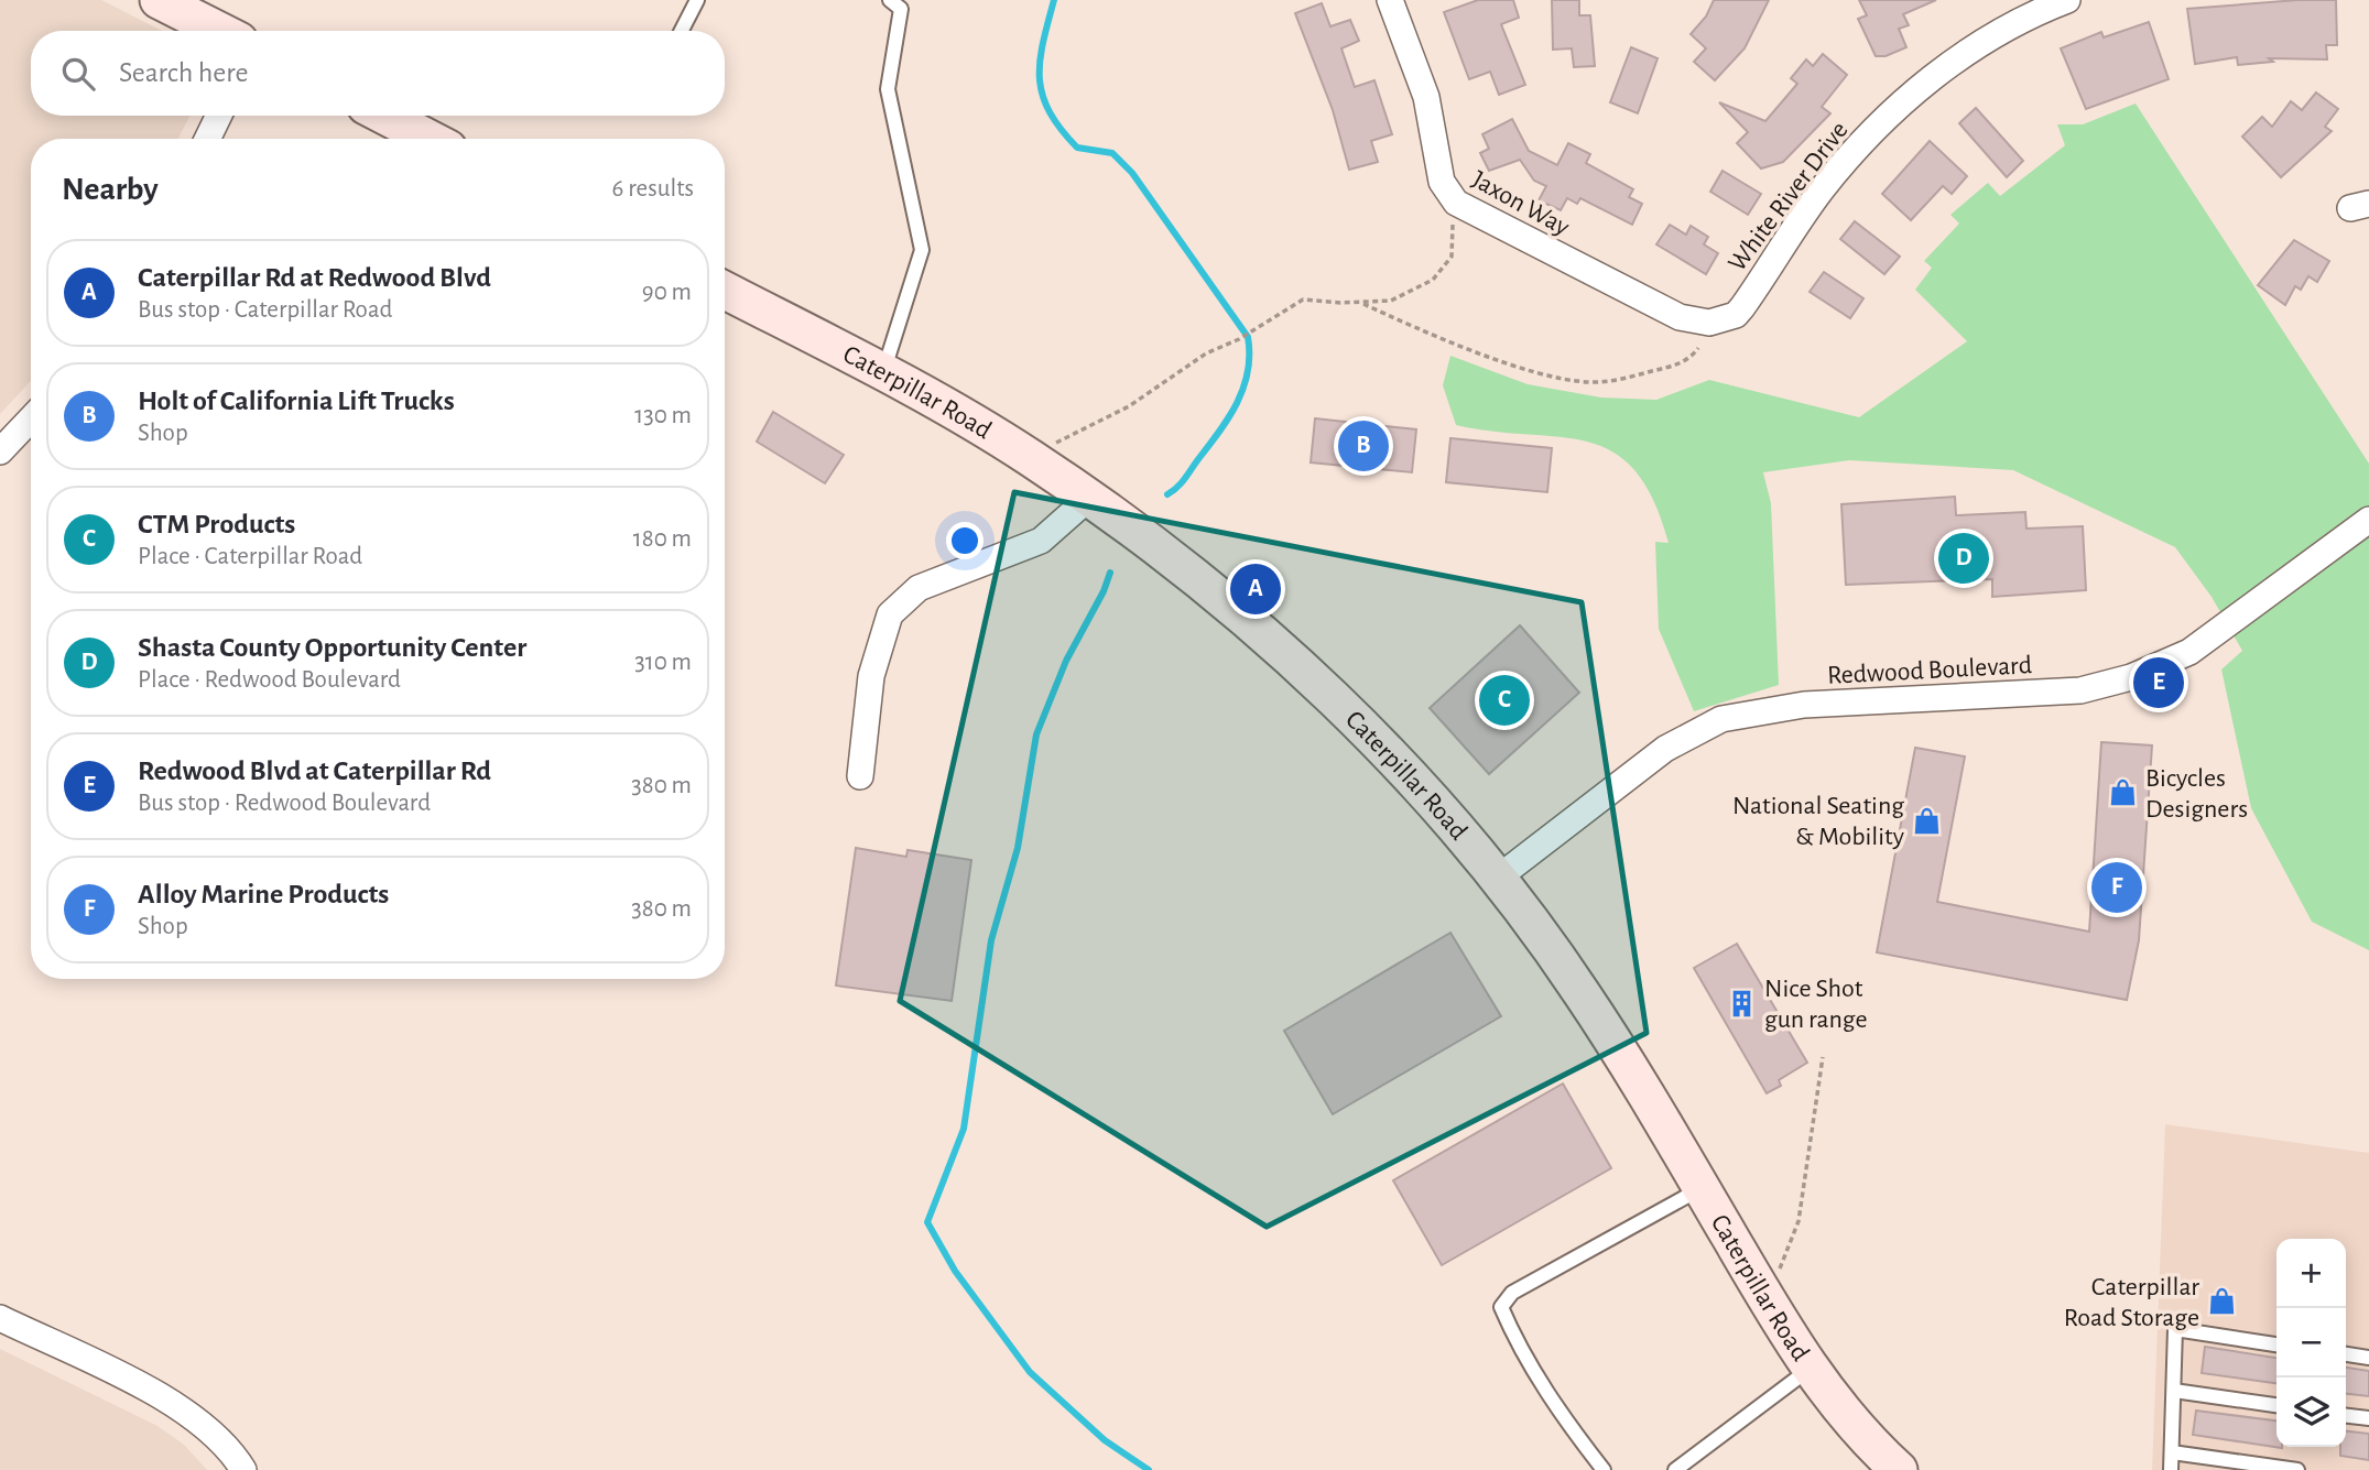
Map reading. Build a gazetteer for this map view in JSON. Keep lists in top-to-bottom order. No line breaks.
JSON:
{"streets":{"street":["White River Drive","Jaxon Way","Caterpillar Road","Redwood Boulevard"]},"crossings":[["White River Drive","Jaxon Way"],["Caterpillar Road","Redwood Boulevard"]],"places":{"shop":["Bicycles Designers","National Seating & Mobility","Caterpillar Road Storage"],"building":["Nice Shot gun range"]},"page":{"search":"Search here","heading":["Nearby","6 results"],"list":[{"mark":"A","name":"Caterpillar Rd at Redwood Blvd","note":"Bus stop · Caterpillar Road","value":"90 m"},{"mark":"B","name":"Holt of California Lift Trucks","note":"Shop","value":"130 m"},{"mark":"C","name":"CTM Products","note":"Place · Caterpillar Road","value":"180 m"},{"mark":"D","name":"Shasta County Opportunity Center","note":"Place · Redwood Boulevard","value":"310 m"},{"mark":"E","name":"Redwood Blvd at Caterpillar Rd","note":"Bus stop · Redwood Boulevard","value":"380 m"},{"mark":"F","name":"Alloy Marine Products","note":"Shop","value":"380 m"}],"pins":["B","D","A","E","C","F"],"map_buttons":["+","−"]}}
